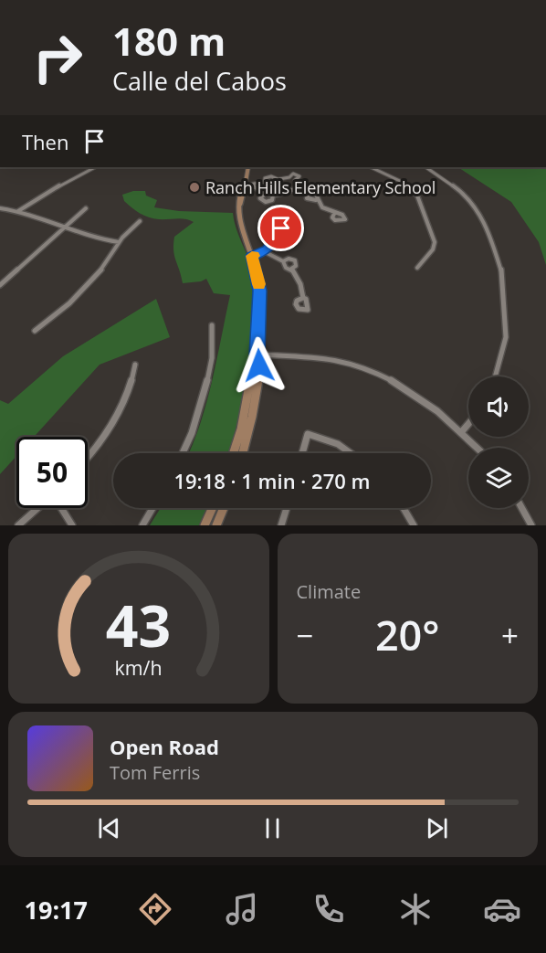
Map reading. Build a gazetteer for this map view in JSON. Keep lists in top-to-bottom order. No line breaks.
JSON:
{"places":["Ranch Hills Elementary School"],"page":{"turn":["180 m","Calle del Cabos"],"then":"Then","limit":"50","trip":"19:18 · 1 min · 270 m","tile":"Climate","heat":["−","20°","+"],"song":["Open Road","Tom Ferris"],"tabs":"19:17","gauge":["43","km/h"]}}
